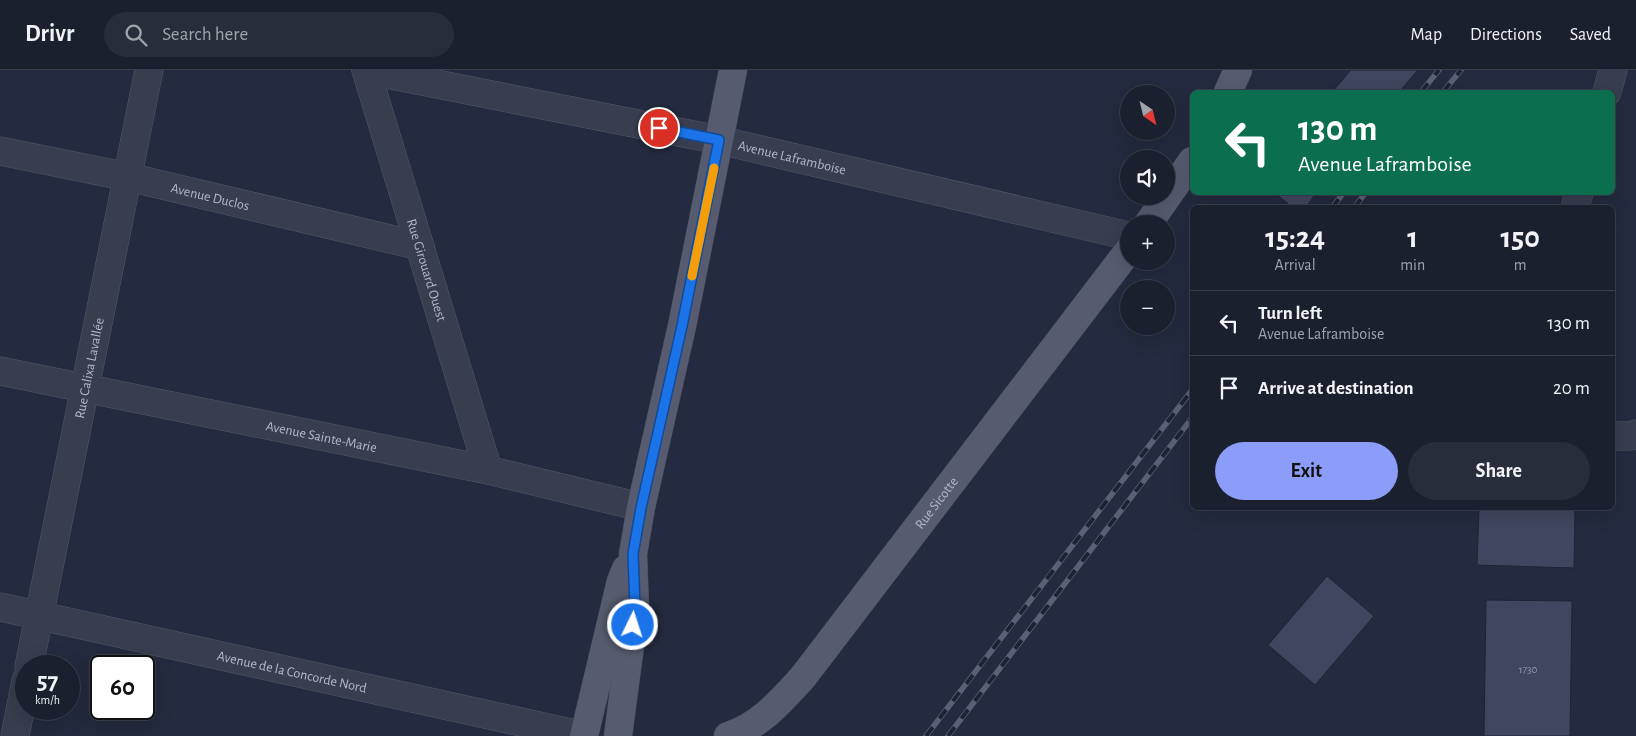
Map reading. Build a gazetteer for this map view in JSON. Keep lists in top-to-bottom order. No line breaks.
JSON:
{"streets":{"main road":["Rue Sicotte"],"street":["Avenue Laframboise","Avenue Duclos","Rue Girouard Ouest","Rue Calixa Lavallée","Avenue Sainte-Marie","Avenue de la Concorde Nord"]},"crossings":[["Avenue Laframboise","Rue Girouard Ouest"],["Avenue Duclos","Rue Girouard Ouest"],["Avenue Duclos","Rue Calixa Lavallée"],["Rue Girouard Ouest","Avenue Sainte-Marie"],["Rue Calixa Lavallée","Avenue Sainte-Marie"],["Rue Calixa Lavallée","Avenue de la Concorde Nord"]],"house_numbers":["1730"],"north":"bottom right","page":{"header":"Drivr","search":"Search here","nav":["Map","Directions","Saved"],"map_buttons":["+","−"],"turn":["130 m","Avenue Laframboise"],"eta":["15:24","Arrival","1","min","150","m"],"list":[{"name":"Turn left","note":"Avenue Laframboise","value":"130 m"},{"name":"Arrive at destination","value":"20 m"}],"buttons":["Exit","Share"],"speed":"57 km/h","limit":"60"}}
